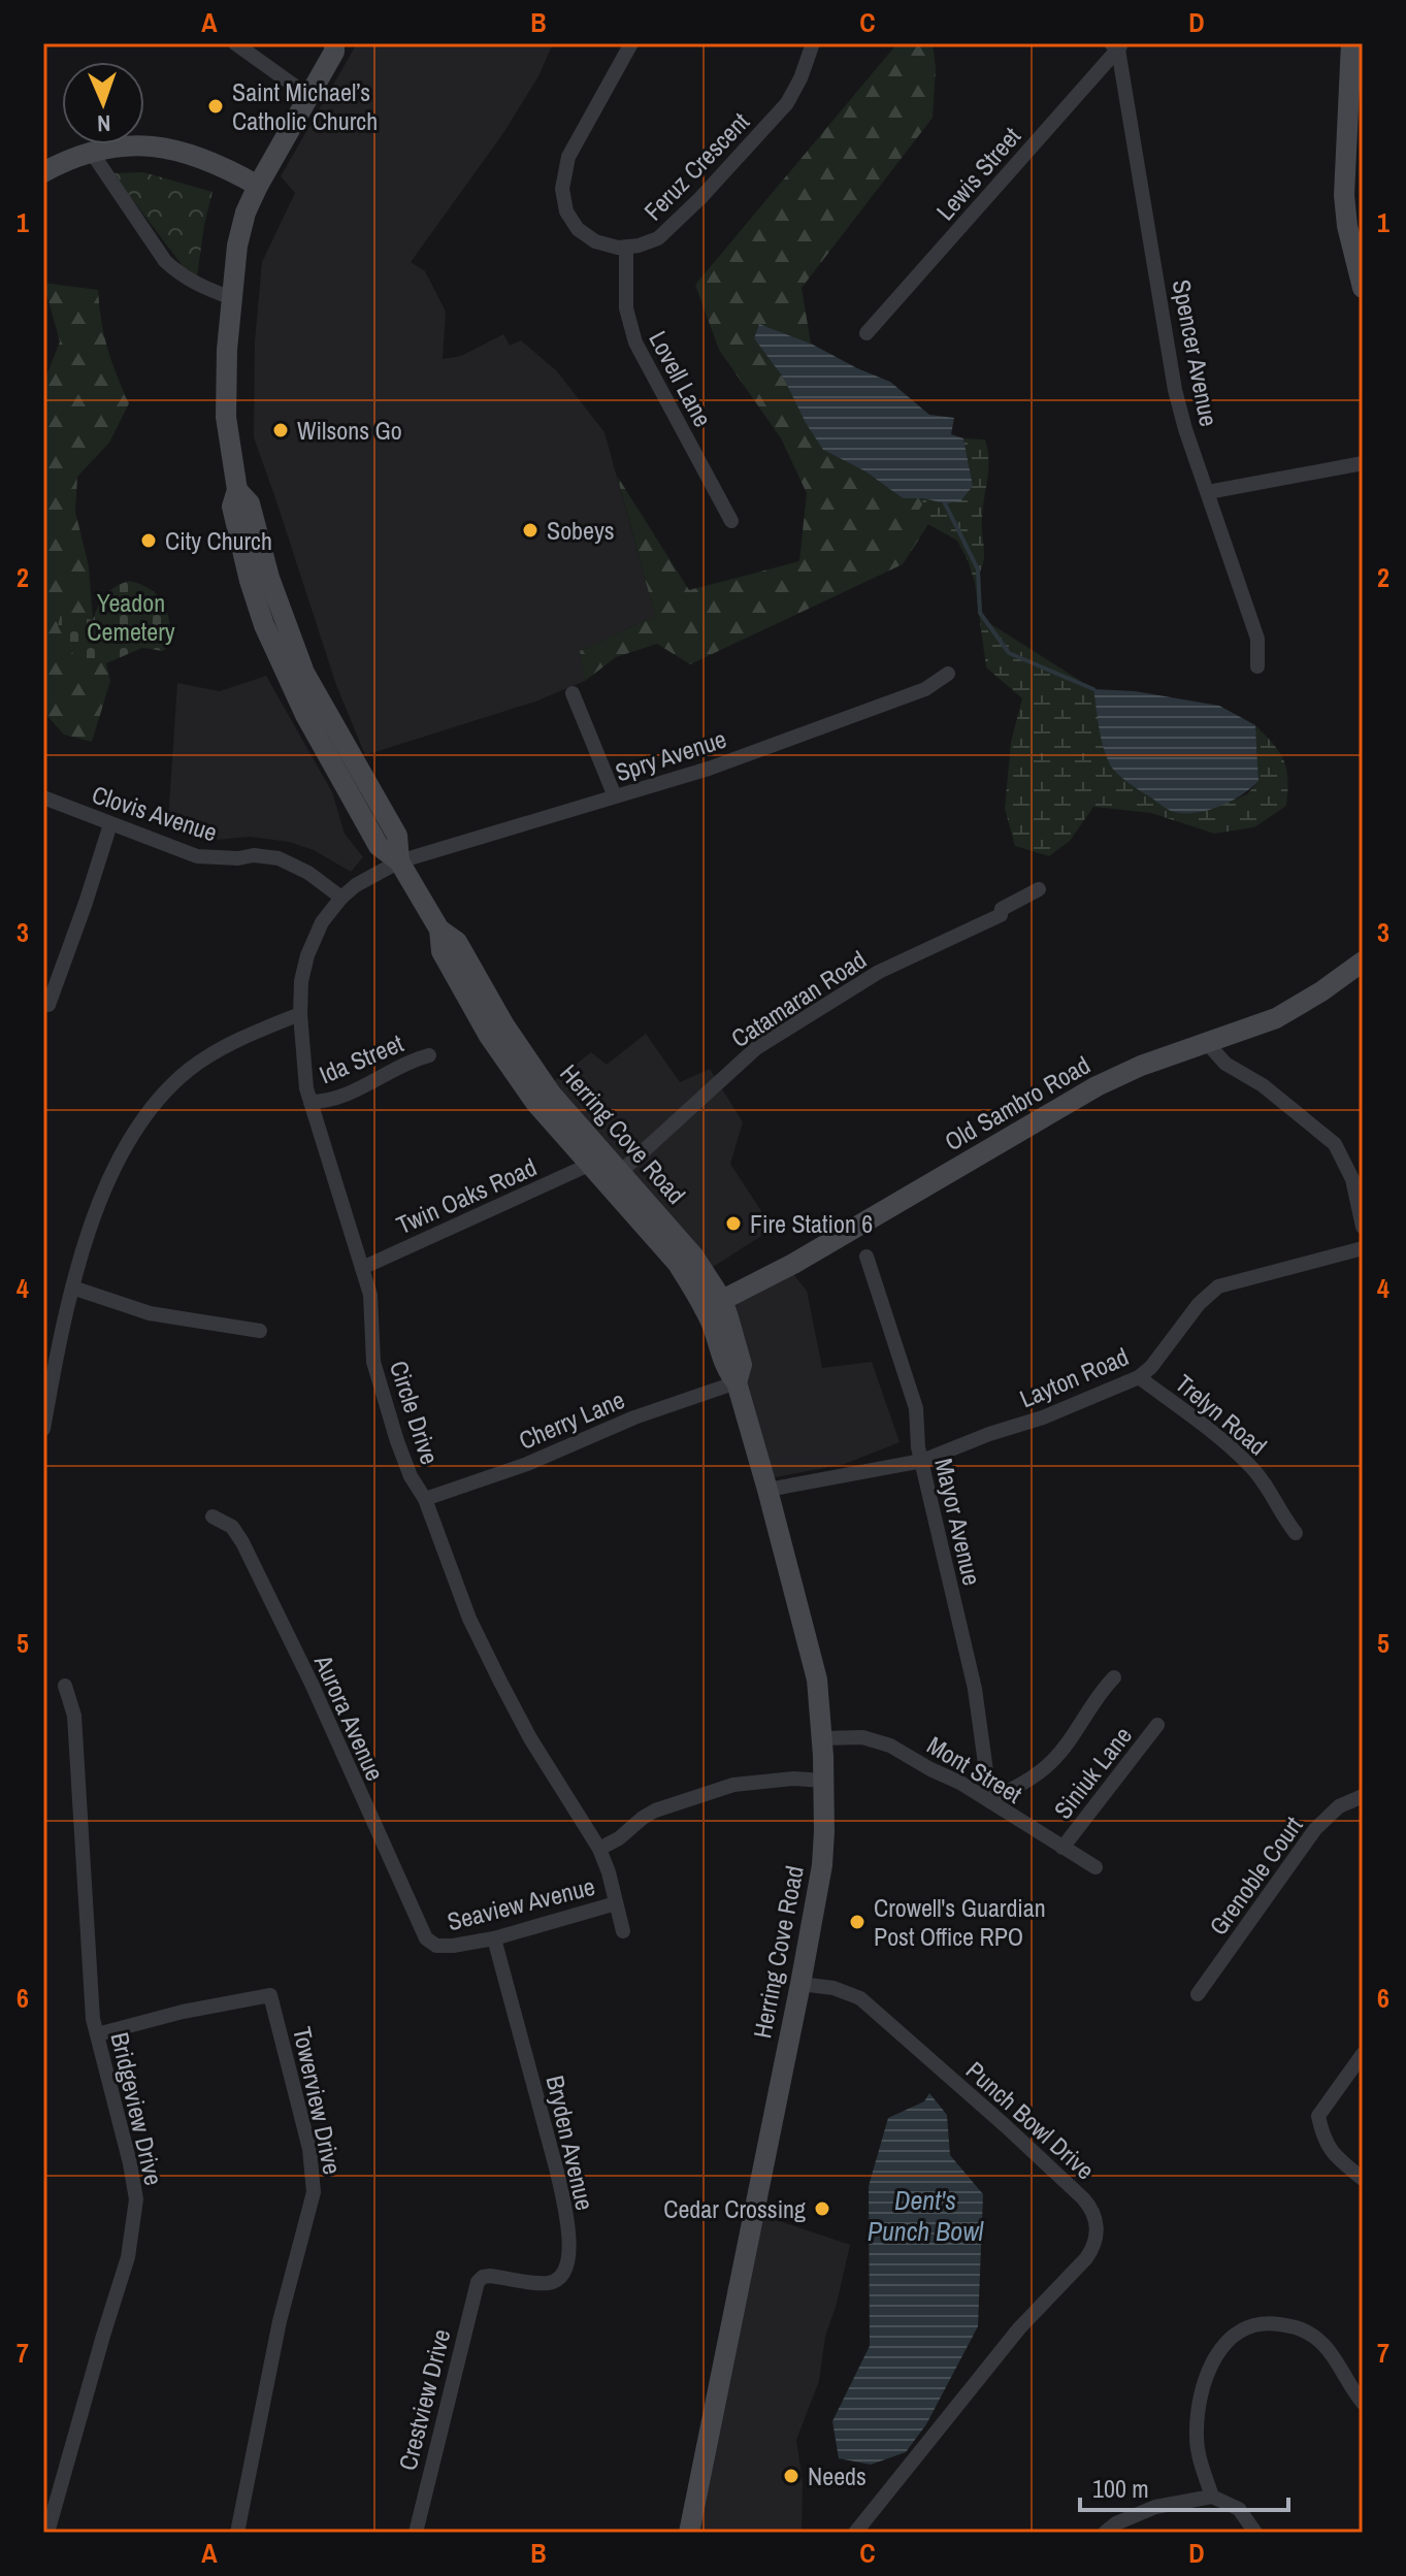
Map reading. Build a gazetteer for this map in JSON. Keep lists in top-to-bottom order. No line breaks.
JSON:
{"streets":{"main road":["Old Sambro Road","Herring Cove Road"],"street":["Feruz Crescent","Lewis Street","Spencer Avenue","Lovell Lane","Spry Avenue","Clovis Avenue","Catamaran Road","Ida Street","Twin Oaks Road","Layton Road","Circle Drive","Trelyn Road","Cherry Lane","Mayor Avenue","Aurora Avenue","Mont Street","Siniuk Lane","Grenoble Court","Seaview Avenue","Towerview Drive","Bridgeview Drive","Punch Bowl Drive","Bryden Avenue","Crestview Drive"]},"crossings":[["Feruz Crescent","Lovell Lane"],["Lewis Street","Spencer Avenue"],["Spry Avenue","Herring Cove Road"],["Spry Avenue","Circle Drive"],["Clovis Avenue","Circle Drive"],["Catamaran Road","Herring Cove Road"],["Ida Street","Circle Drive"],["Old Sambro Road","Herring Cove Road"],["Herring Cove Road","Twin Oaks Road"],["Herring Cove Road","Layton Road"],["Herring Cove Road","Circle Drive"],["Herring Cove Road","Cherry Lane"],["Herring Cove Road","Mont Street"],["Herring Cove Road","Punch Bowl Drive"],["Twin Oaks Road","Circle Drive"],["Layton Road","Trelyn Road"],["Layton Road","Mayor Avenue"],["Circle Drive","Cherry Lane"],["Circle Drive","Seaview Avenue"],["Mayor Avenue","Mont Street"],["Aurora Avenue","Seaview Avenue"],["Mont Street","Siniuk Lane"],["Seaview Avenue","Bryden Avenue"],["Towerview Drive","Bridgeview Drive"],["Bryden Avenue","Crestview Drive"]],"water":["Dent's Punch Bowl"],"parks":["Yeadon Cemetery"],"places":["Saint Michael’s Catholic Church","Wilsons Go","Sobeys","City Church","Fire Station 6","Crowell's Guardian Post Office RPO","Cedar Crossing","Needs"],"scale_bar":"100 m","north":"bottom","grid":{"columns":["A","B","C","D"],"rows":["1","2","3","4","5","6","7"]}}
